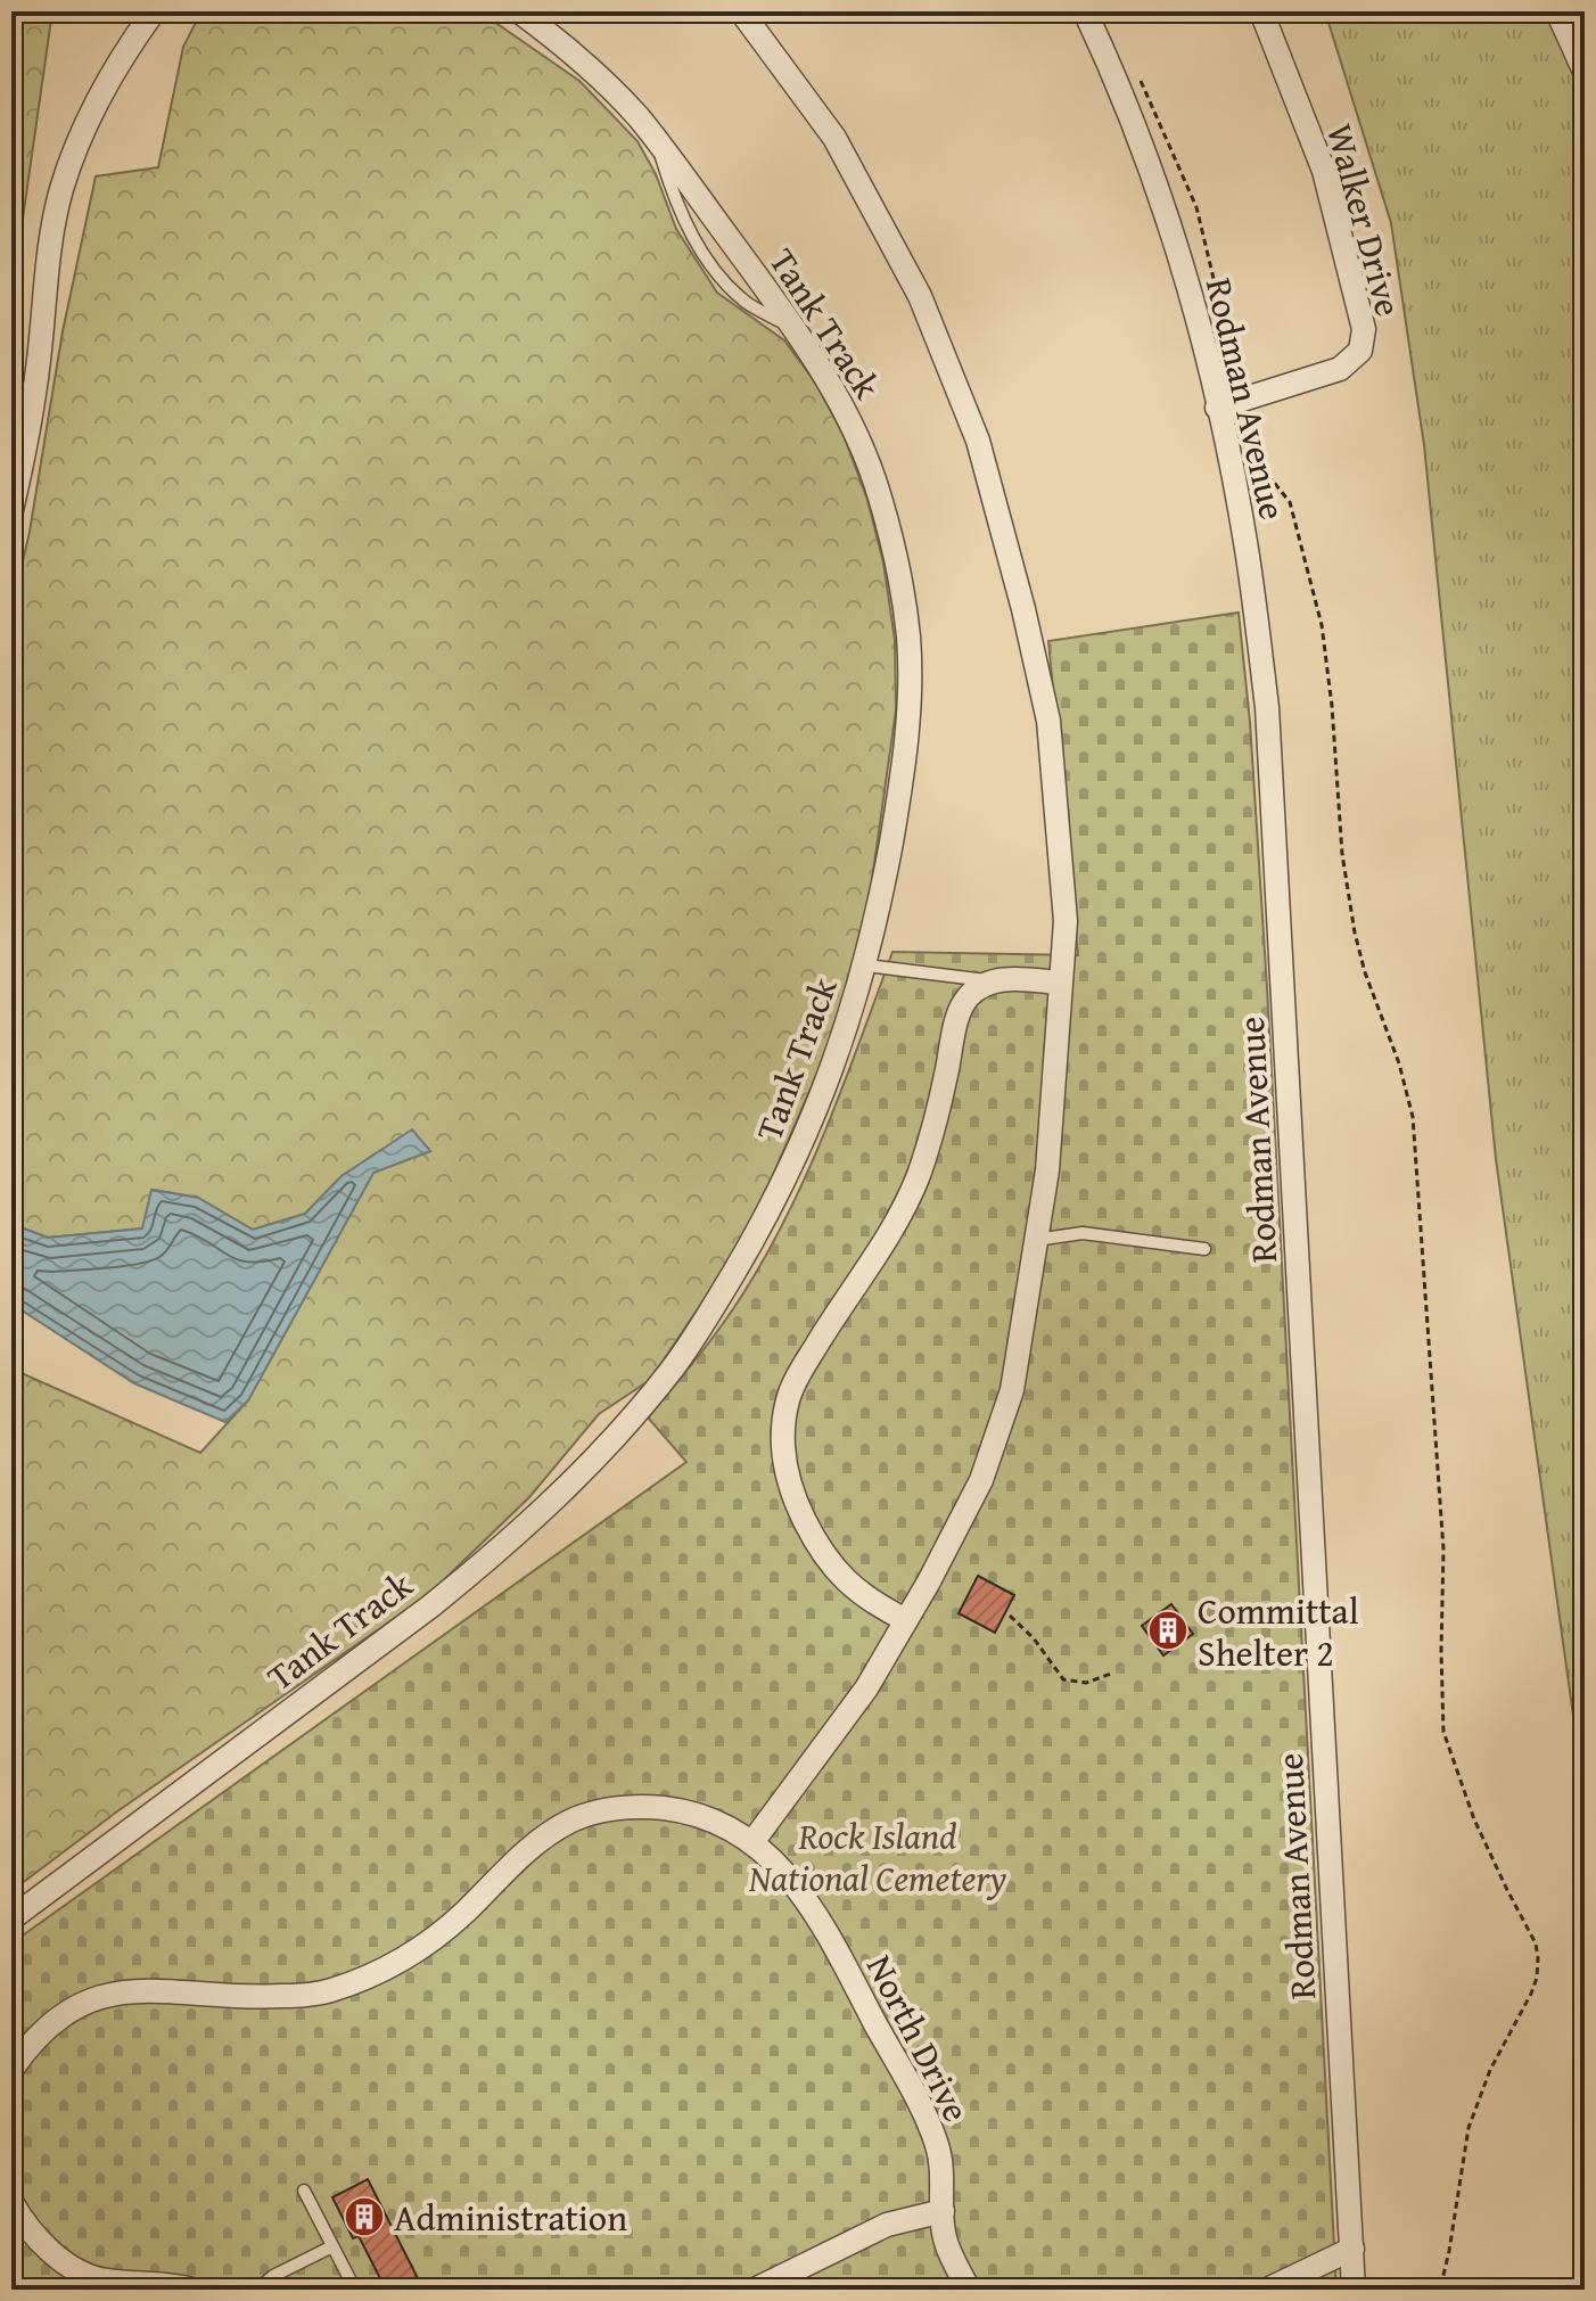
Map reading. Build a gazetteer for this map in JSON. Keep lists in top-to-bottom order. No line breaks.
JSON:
{"streets":{"street":["Walker Drive","Tank Track","Rodman Avenue","North Drive"]},"crossings":[["Walker Drive","Rodman Avenue"]],"parks":["Rock Island National Cemetery"],"places":{"building":["Committal Shelter 2","Administration"]}}
